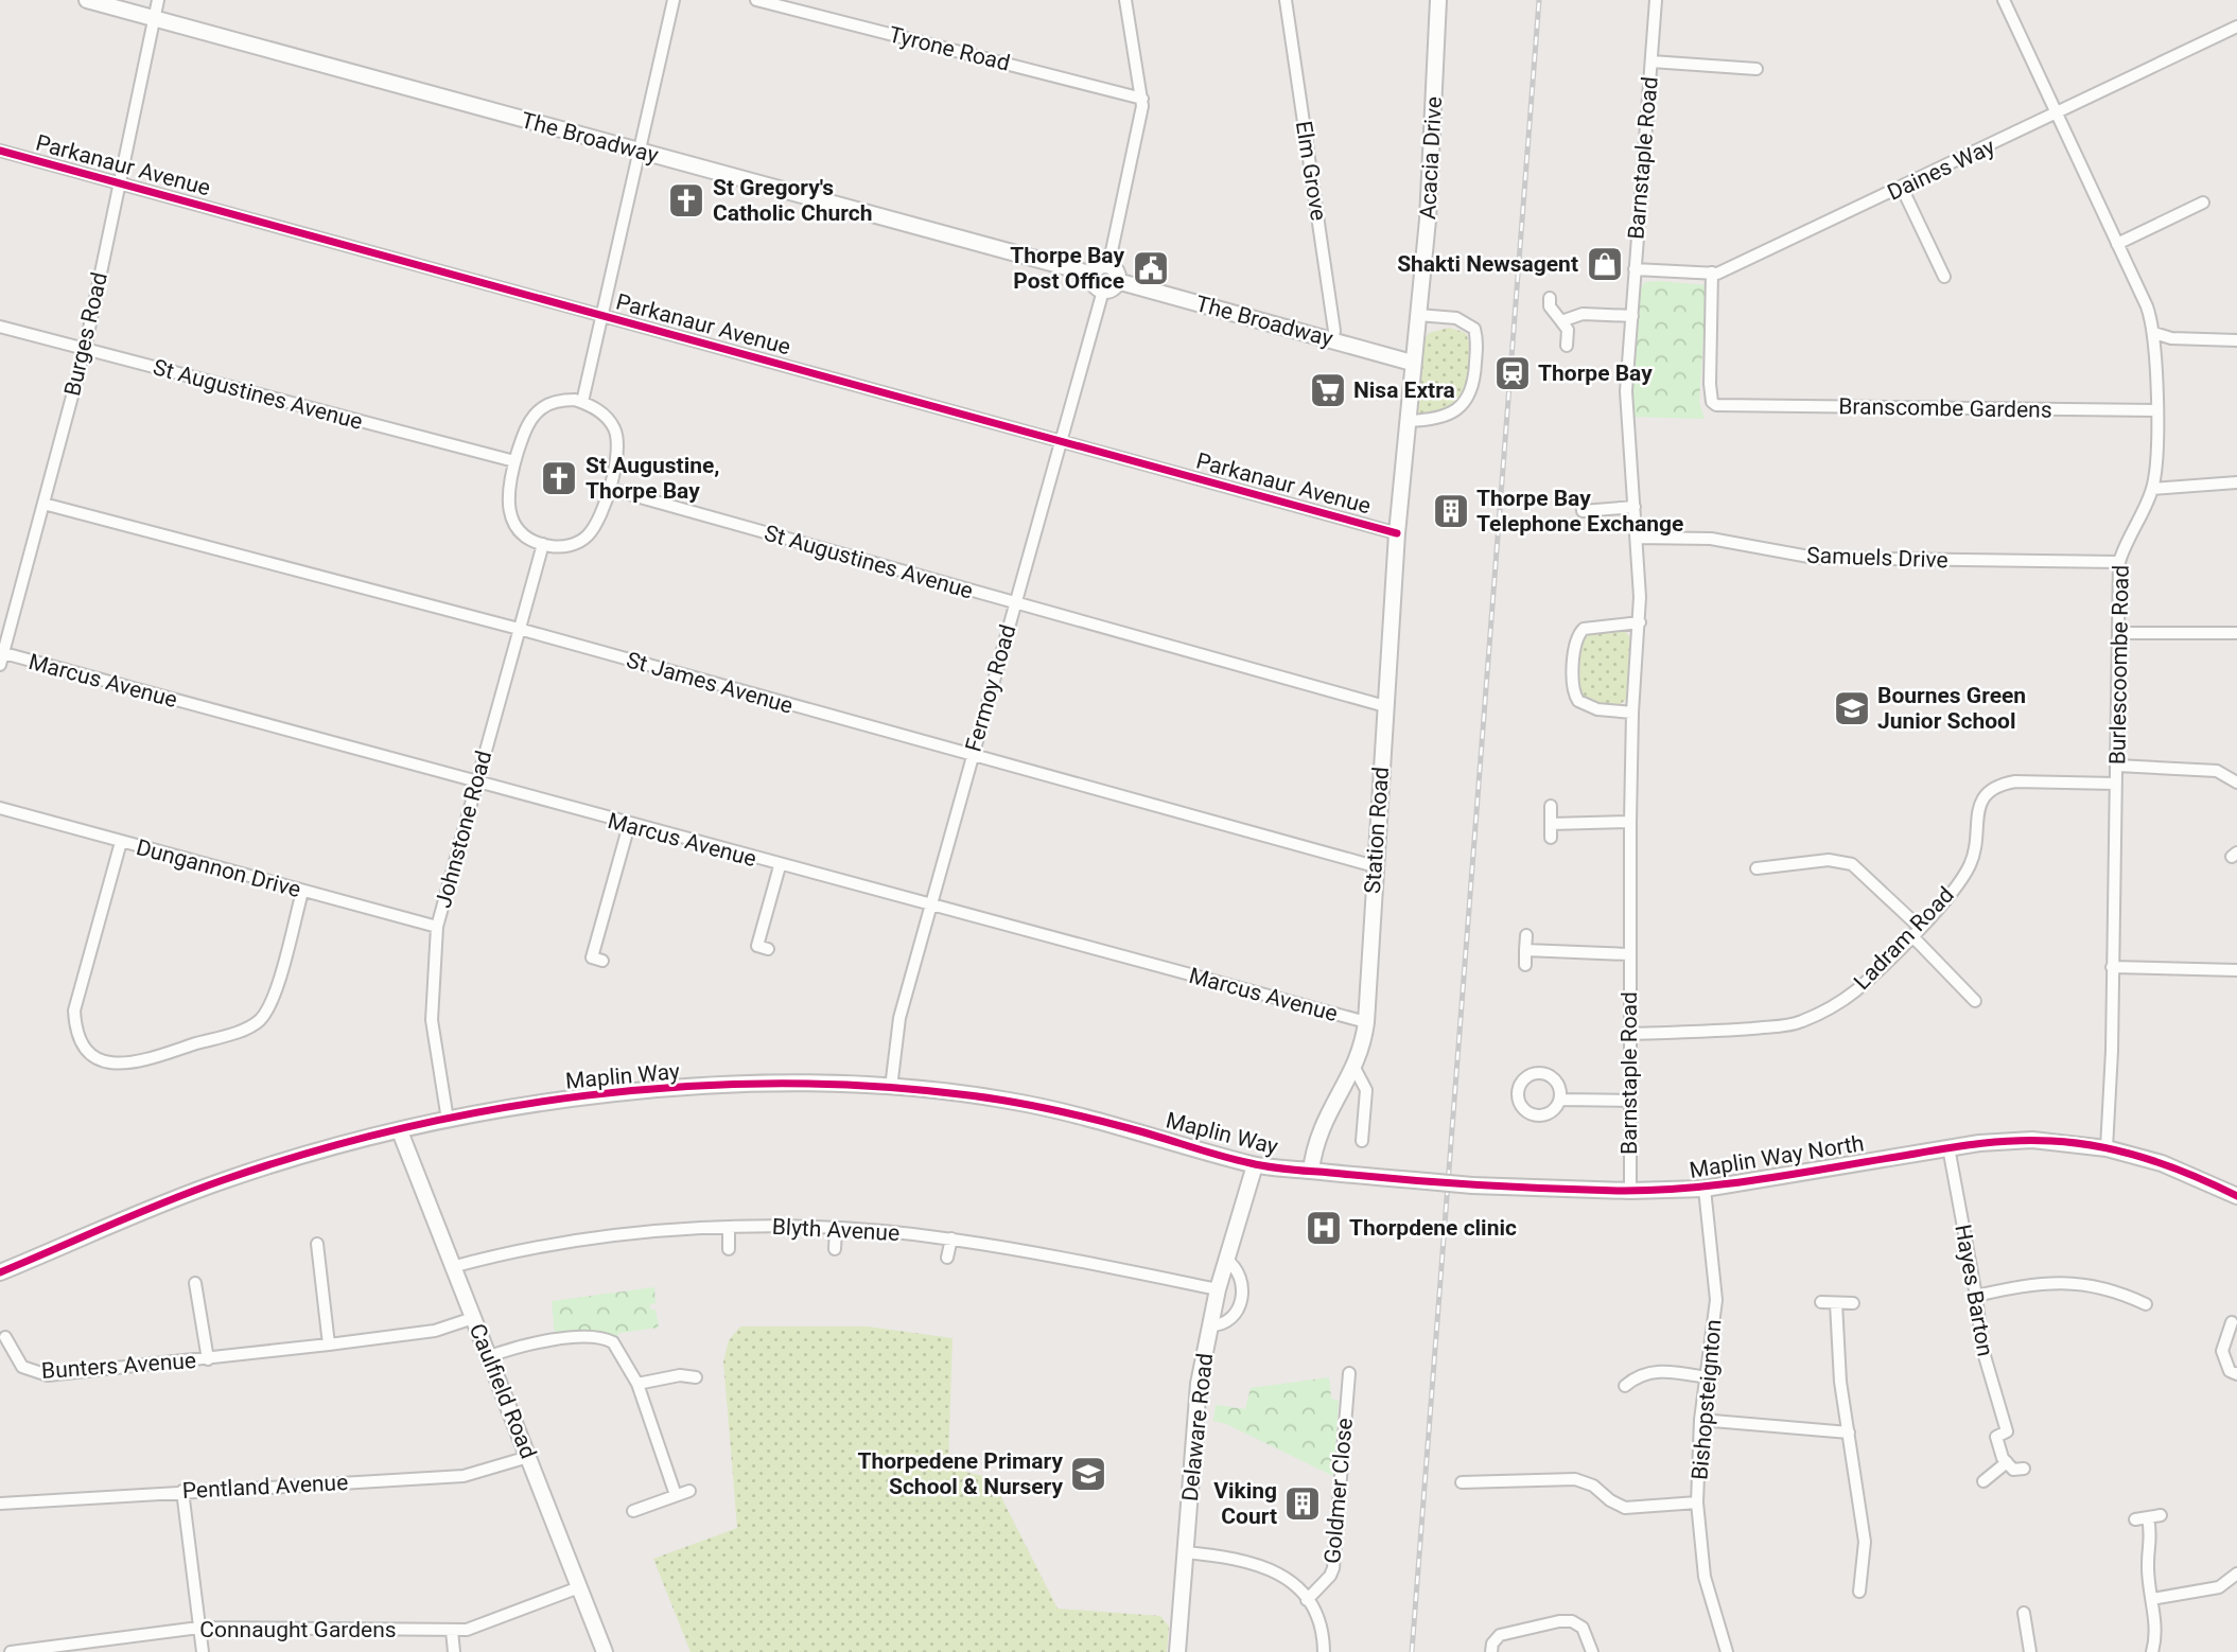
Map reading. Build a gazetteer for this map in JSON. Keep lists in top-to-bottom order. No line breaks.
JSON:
{"streets":{"street":["Tyrone Road","The Broadway","Acacia Drive","Barnstaple Road","Parkanaur Avenue","Daines Way","Elm Grove","Burges Road","St Augustines Avenue","Branscombe Gardens","Samuels Drive","Burlescoombe Road","Marcus Avenue","St James Avenue","Fermoy Road","Johnstone Road","Station Road","Dungannon Drive","Ladram Road","Maplin Way","Maplin Way North","Blyth Avenue","Hayes Barton","Bunters Avenue","Caulfield Road","Bishopsteignton","Delaware Road","Pentland Avenue","Goldmer Close","Connaught Gardens"]},"crossings":[["The Broadway","Acacia Drive"],["The Broadway","Elm Grove"],["The Broadway","Burges Road"],["The Broadway","Fermoy Road"],["Acacia Drive","Parkanaur Avenue"],["Acacia Drive","Station Road"],["Barnstaple Road","Daines Way"],["Barnstaple Road","Samuels Drive"],["Barnstaple Road","Ladram Road"],["Barnstaple Road","Maplin Way North"],["Parkanaur Avenue","Burges Road"],["Parkanaur Avenue","Fermoy Road"],["Daines Way","Branscombe Gardens"],["Daines Way","Burlescoombe Road"],["Burges Road","St Augustines Avenue"],["Burges Road","Marcus Avenue"],["Burges Road","St James Avenue"],["St Augustines Avenue","Fermoy Road"],["St Augustines Avenue","Johnstone Road"],["St Augustines Avenue","Station Road"],["Branscombe Gardens","Burlescoombe Road"],["Samuels Drive","Burlescoombe Road"],["Burlescoombe Road","Ladram Road"],["Burlescoombe Road","Maplin Way North"],["Marcus Avenue","Fermoy Road"],["Marcus Avenue","Johnstone Road"],["Marcus Avenue","Station Road"],["St James Avenue","Fermoy Road"],["St James Avenue","Johnstone Road"],["St James Avenue","Station Road"],["Fermoy Road","Maplin Way"],["Johnstone Road","Dungannon Drive"],["Johnstone Road","Maplin Way"],["Station Road","Maplin Way"],["Station Road","Maplin Way North"],["Maplin Way","Maplin Way North"],["Maplin Way","Caulfield Road"],["Maplin Way","Delaware Road"],["Maplin Way North","Hayes Barton"],["Maplin Way North","Bishopsteignton"],["Blyth Avenue","Caulfield Road"],["Blyth Avenue","Delaware Road"],["Bunters Avenue","Caulfield Road"],["Caulfield Road","Pentland Avenue"],["Caulfield Road","Connaught Gardens"]],"places":{"church":["St Gregory's Catholic Church","St Augustine, Thorpe Bay"],"shop":["Shakti Newsagent"],"public building":["Thorpe Bay Post Office"],"station":["Thorpe Bay"],"supermarket":["Nisa Extra"],"building":["Thorpe Bay Telephone Exchange","Viking Court"],"school or university":["Bournes Green Junior School","Thorpedene Primary School & Nursery"],"hospital":["Thorpdene clinic"]}}
